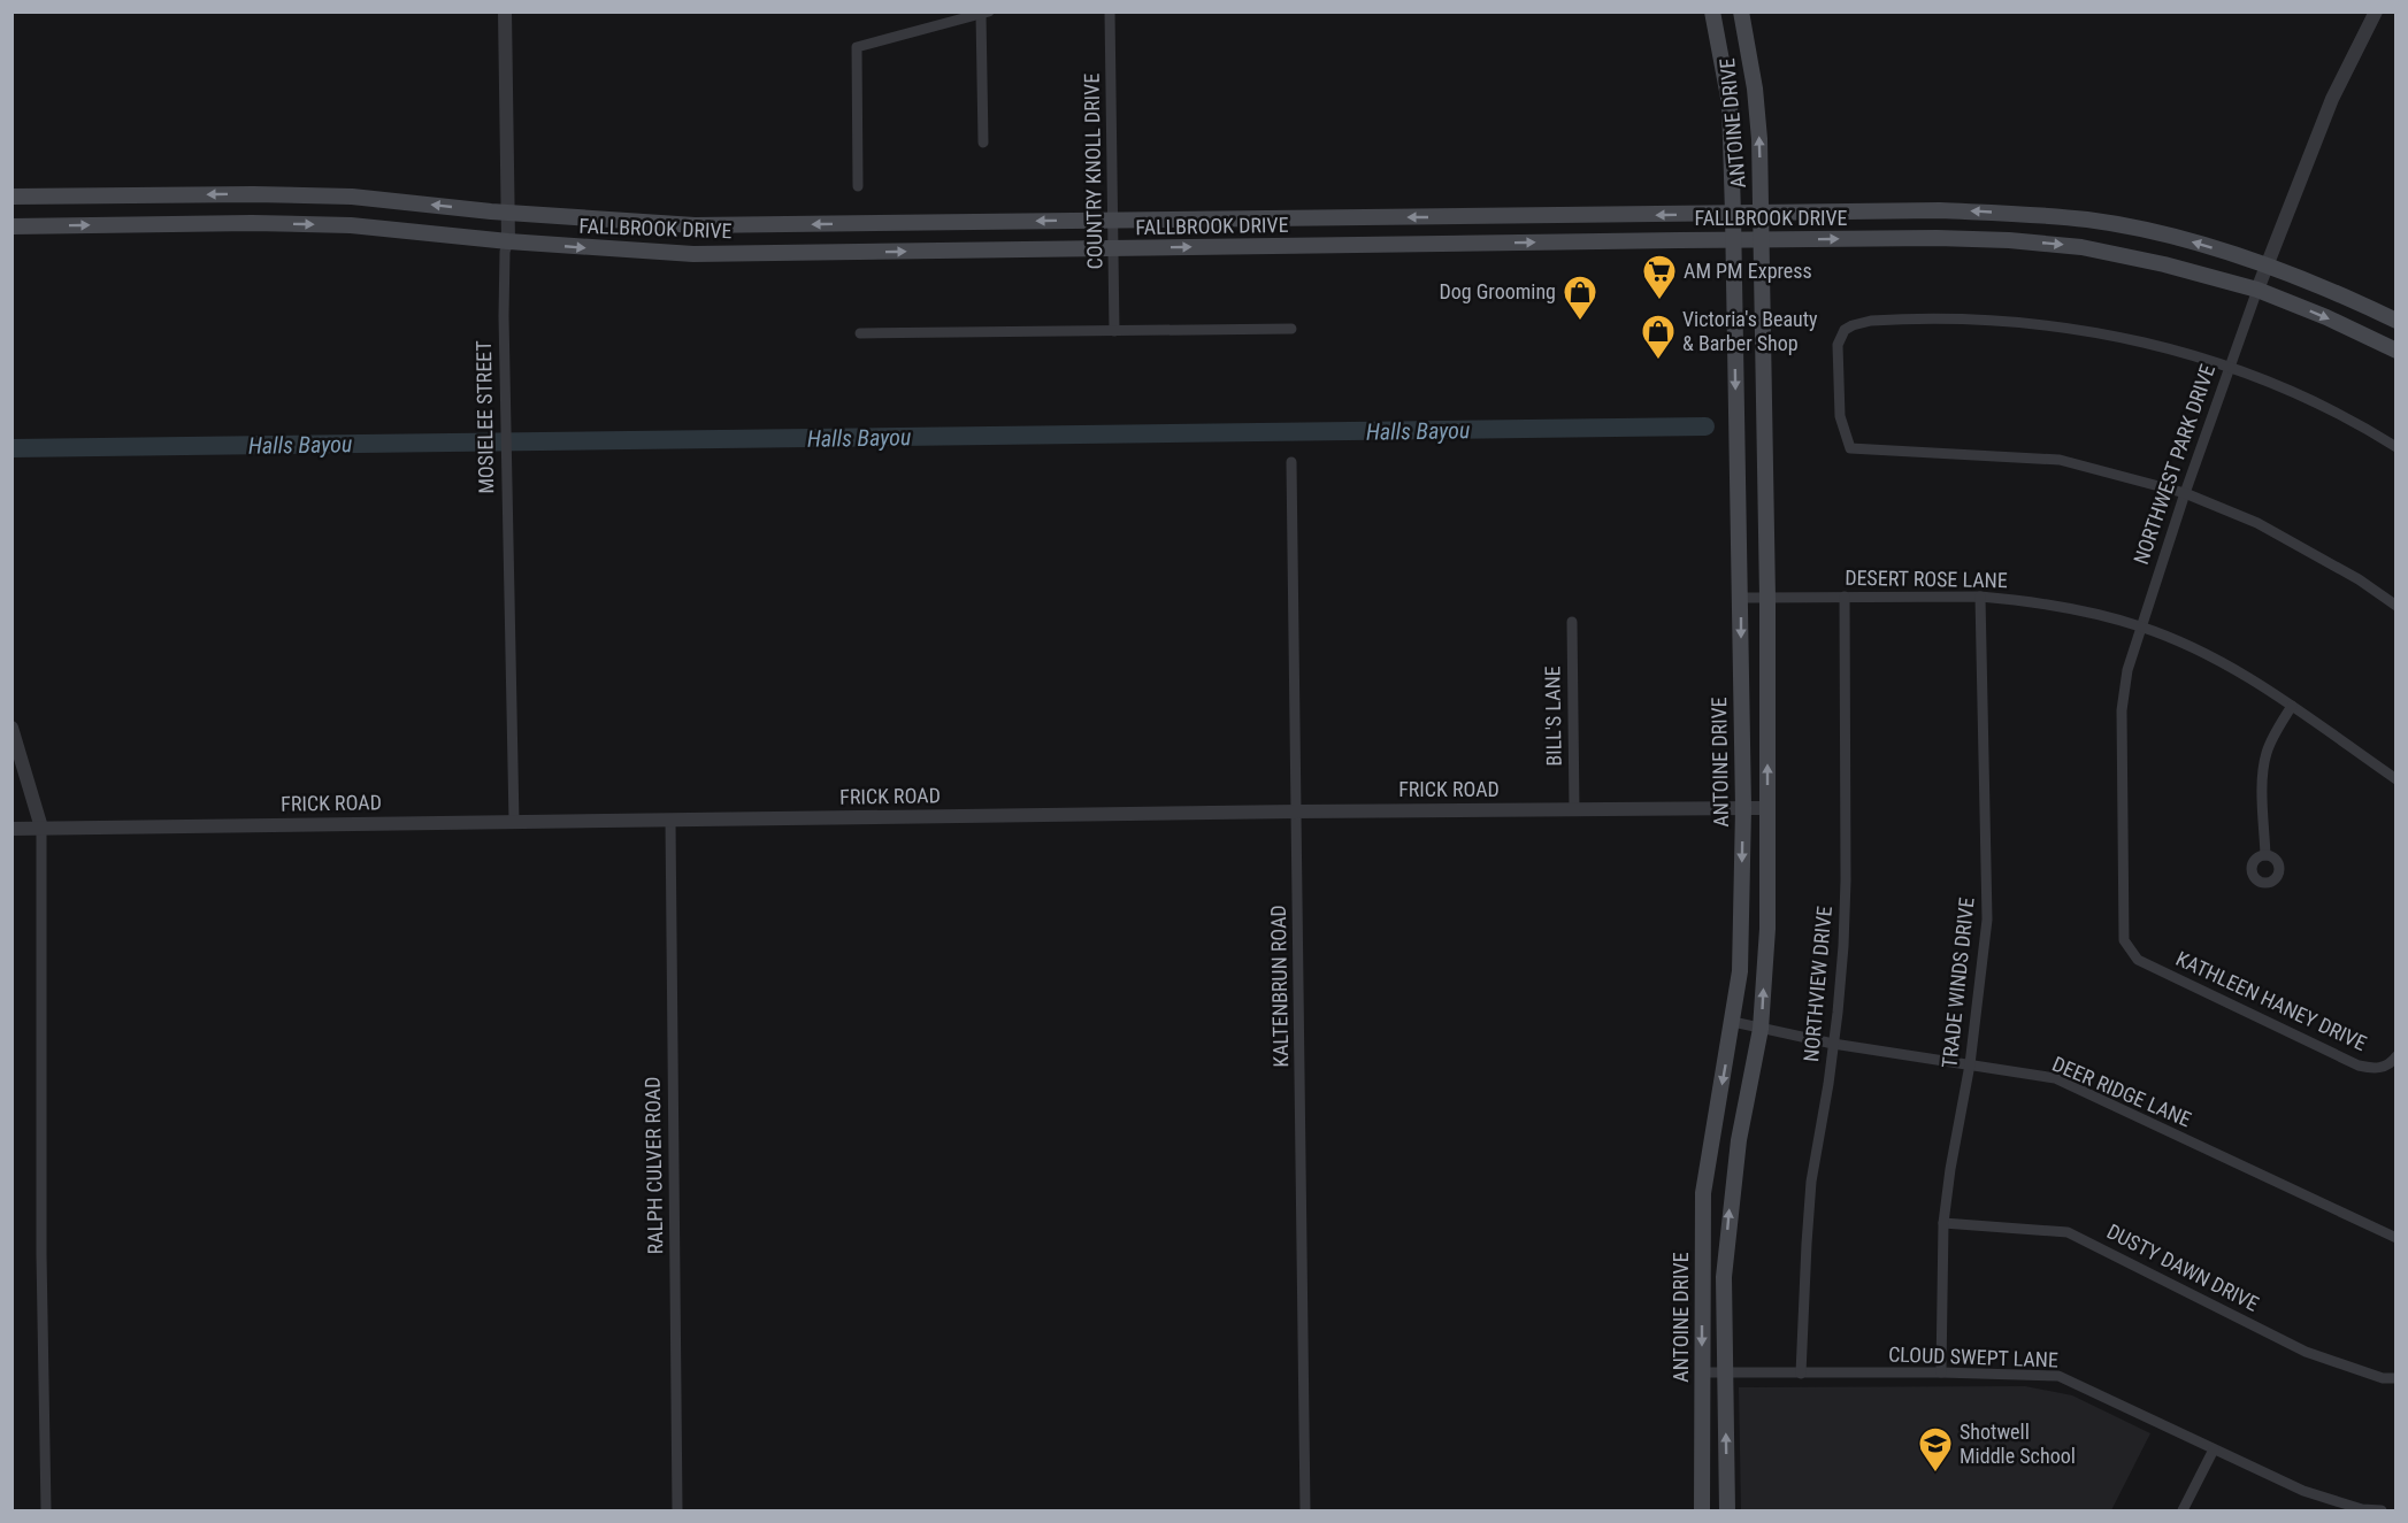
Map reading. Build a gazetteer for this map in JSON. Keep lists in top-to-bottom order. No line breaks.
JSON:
{"streets":{"main road":["ANTOINE DRIVE","FALLBROOK DRIVE"],"street":["COUNTRY KNOLL DRIVE","MOSIELEE STREET","NORTHWEST PARK DRIVE","DESERT ROSE LANE","BILL'S LANE","FRICK ROAD","TRADE WINDS DRIVE","NORTHVIEW DRIVE","KALTENBRUN ROAD","KATHLEEN HANEY DRIVE","DEER RIDGE LANE","RALPH CULVER ROAD","DUSTY DAWN DRIVE","CLOUD SWEPT LANE"]},"crossings":[["ANTOINE DRIVE","FALLBROOK DRIVE"],["ANTOINE DRIVE","DESERT ROSE LANE"],["ANTOINE DRIVE","FRICK ROAD"],["ANTOINE DRIVE","DEER RIDGE LANE"],["ANTOINE DRIVE","CLOUD SWEPT LANE"],["COUNTRY KNOLL DRIVE","FALLBROOK DRIVE"],["FALLBROOK DRIVE","MOSIELEE STREET"],["FALLBROOK DRIVE","NORTHWEST PARK DRIVE"],["MOSIELEE STREET","FRICK ROAD"],["NORTHWEST PARK DRIVE","DESERT ROSE LANE"],["NORTHWEST PARK DRIVE","KATHLEEN HANEY DRIVE"],["DESERT ROSE LANE","TRADE WINDS DRIVE"],["DESERT ROSE LANE","NORTHVIEW DRIVE"],["BILL'S LANE","FRICK ROAD"],["FRICK ROAD","KALTENBRUN ROAD"],["FRICK ROAD","RALPH CULVER ROAD"],["TRADE WINDS DRIVE","DEER RIDGE LANE"],["TRADE WINDS DRIVE","DUSTY DAWN DRIVE"],["TRADE WINDS DRIVE","CLOUD SWEPT LANE"],["NORTHVIEW DRIVE","DEER RIDGE LANE"],["NORTHVIEW DRIVE","CLOUD SWEPT LANE"]],"water":["Halls Bayou"],"places":{"supermarket":["AM PM Express"],"shop":["Dog Grooming","Victoria's Beauty & Barber Shop"],"school or university":["Shotwell Middle School"]}}
